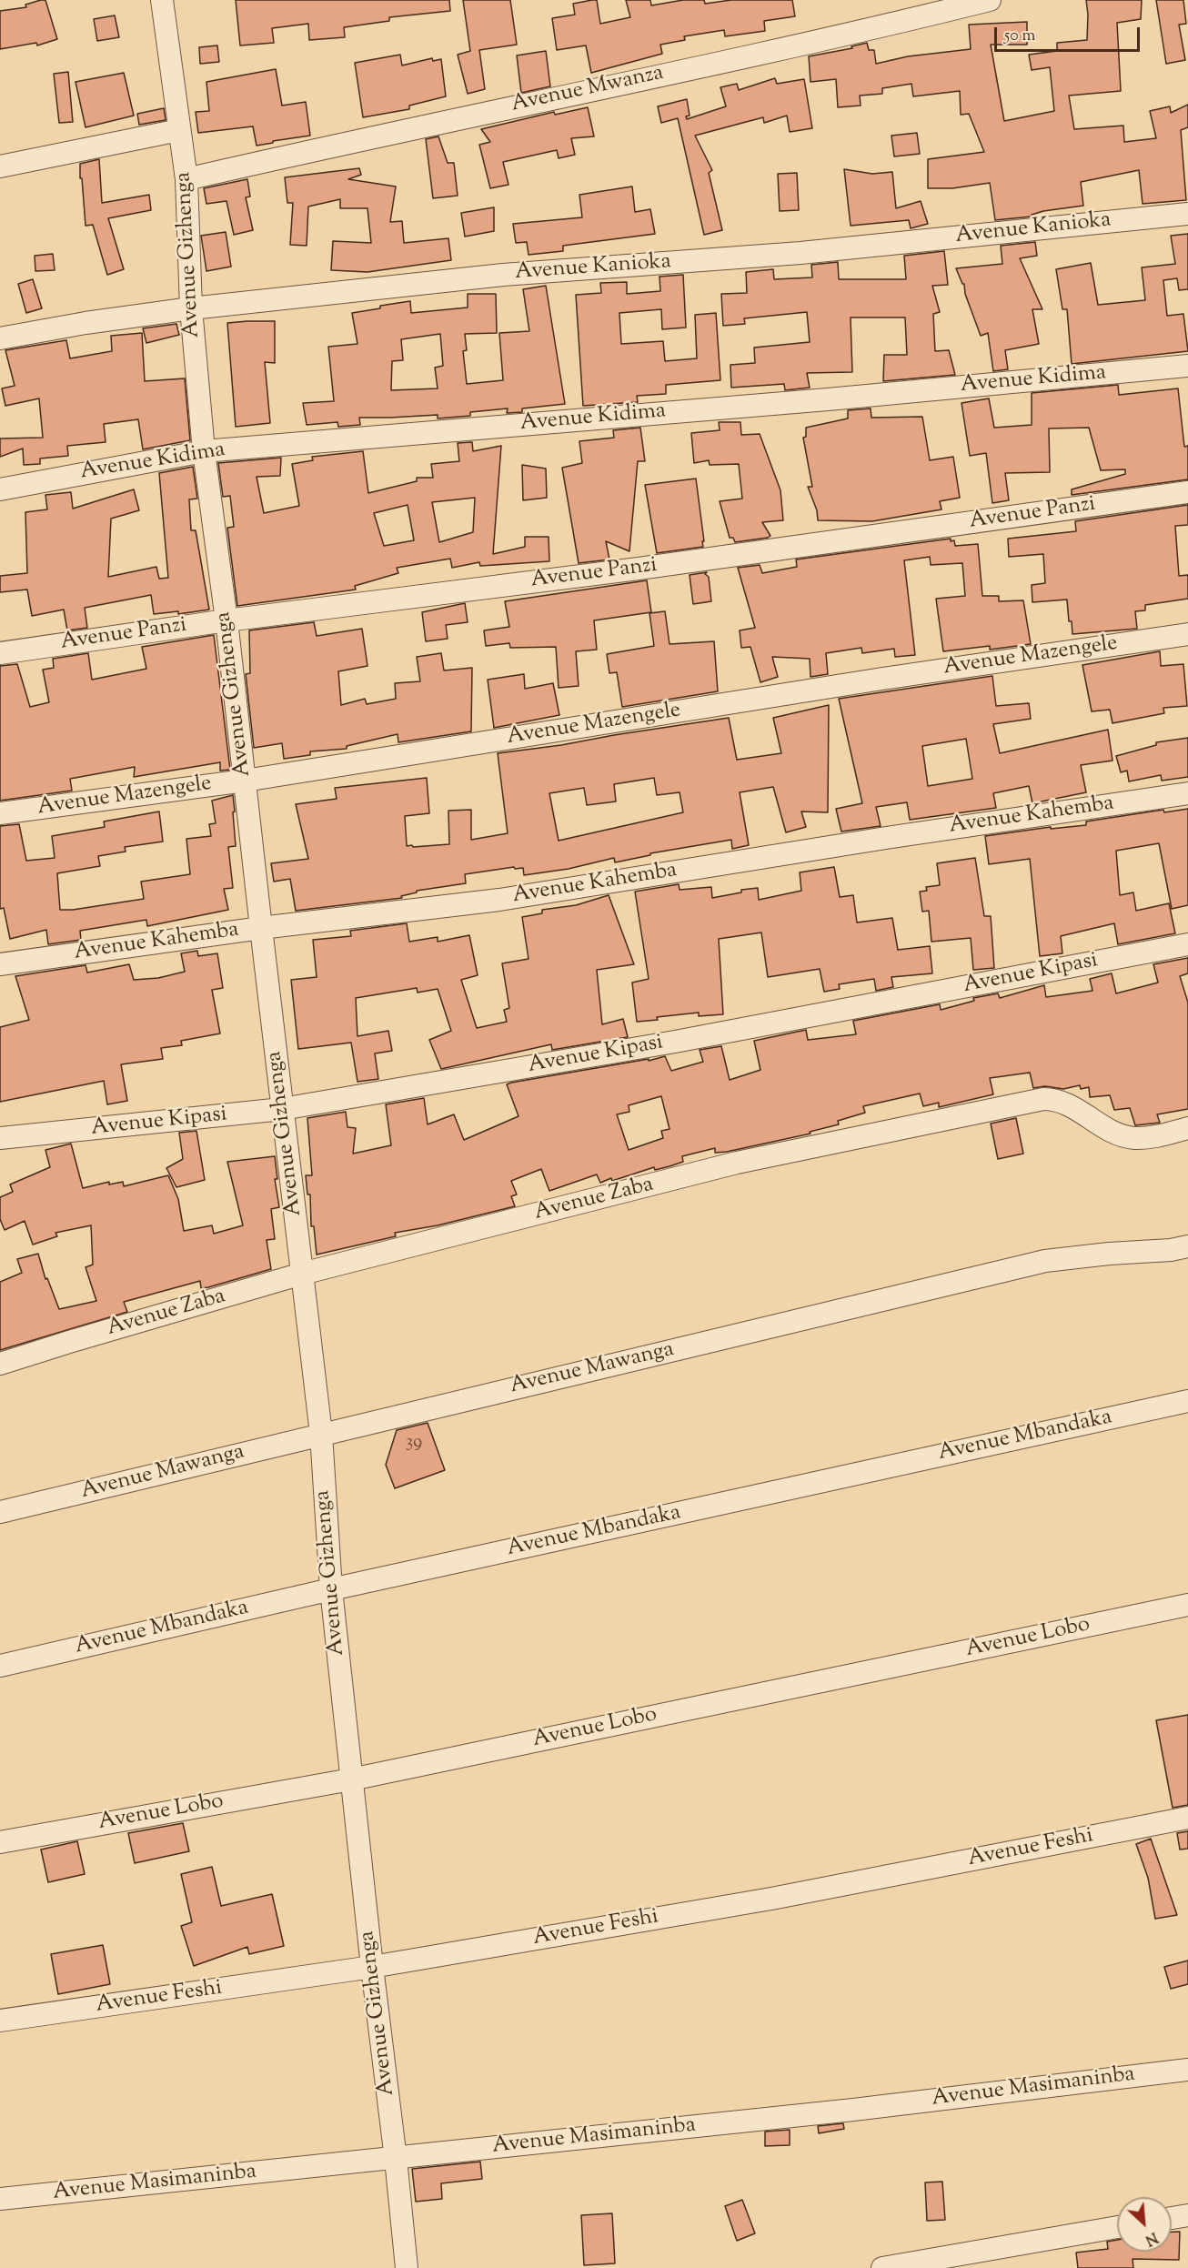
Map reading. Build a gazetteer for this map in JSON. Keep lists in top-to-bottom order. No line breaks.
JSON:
{"streets":{"street":["Avenue Mwanza","Avenue Kanioka","Avenue Gizhenga","Avenue Kidima","Avenue Panzi","Avenue Mazengele","Avenue Kahemba","Avenue Kipasi","Avenue Zaba","Avenue Mawanga","Avenue Mbandaka","Avenue Lobo","Avenue Feshi","Avenue Masimaninba"]},"crossings":[["Avenue Mwanza","Avenue Gizhenga"],["Avenue Kanioka","Avenue Gizhenga"],["Avenue Gizhenga","Avenue Kidima"],["Avenue Gizhenga","Avenue Panzi"],["Avenue Gizhenga","Avenue Mazengele"],["Avenue Gizhenga","Avenue Kahemba"],["Avenue Gizhenga","Avenue Kipasi"],["Avenue Gizhenga","Avenue Zaba"],["Avenue Gizhenga","Avenue Mawanga"],["Avenue Gizhenga","Avenue Mbandaka"],["Avenue Gizhenga","Avenue Lobo"],["Avenue Gizhenga","Avenue Feshi"],["Avenue Gizhenga","Avenue Masimaninba"]],"house_numbers":["39"],"scale_bar":"50 m","north":"bottom right"}
